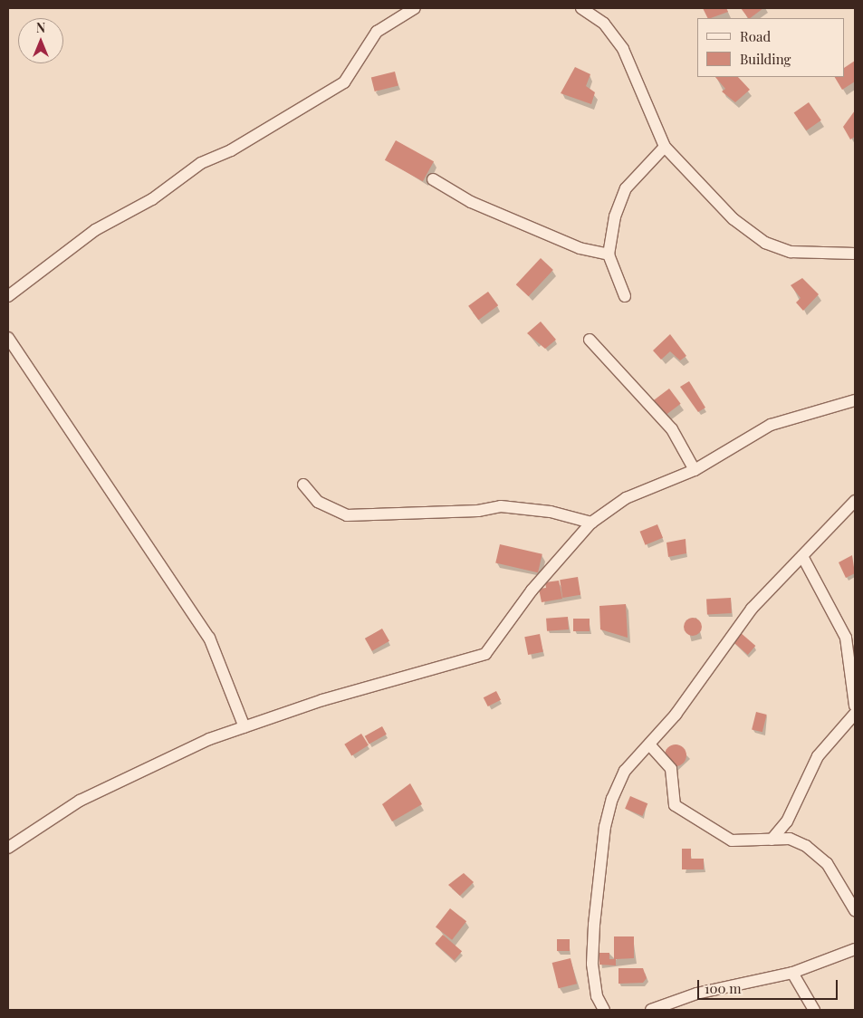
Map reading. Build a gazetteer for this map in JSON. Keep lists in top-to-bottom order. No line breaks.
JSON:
{"legend":["Road","Building"],"scale_bar":"100 m","north":"top"}
